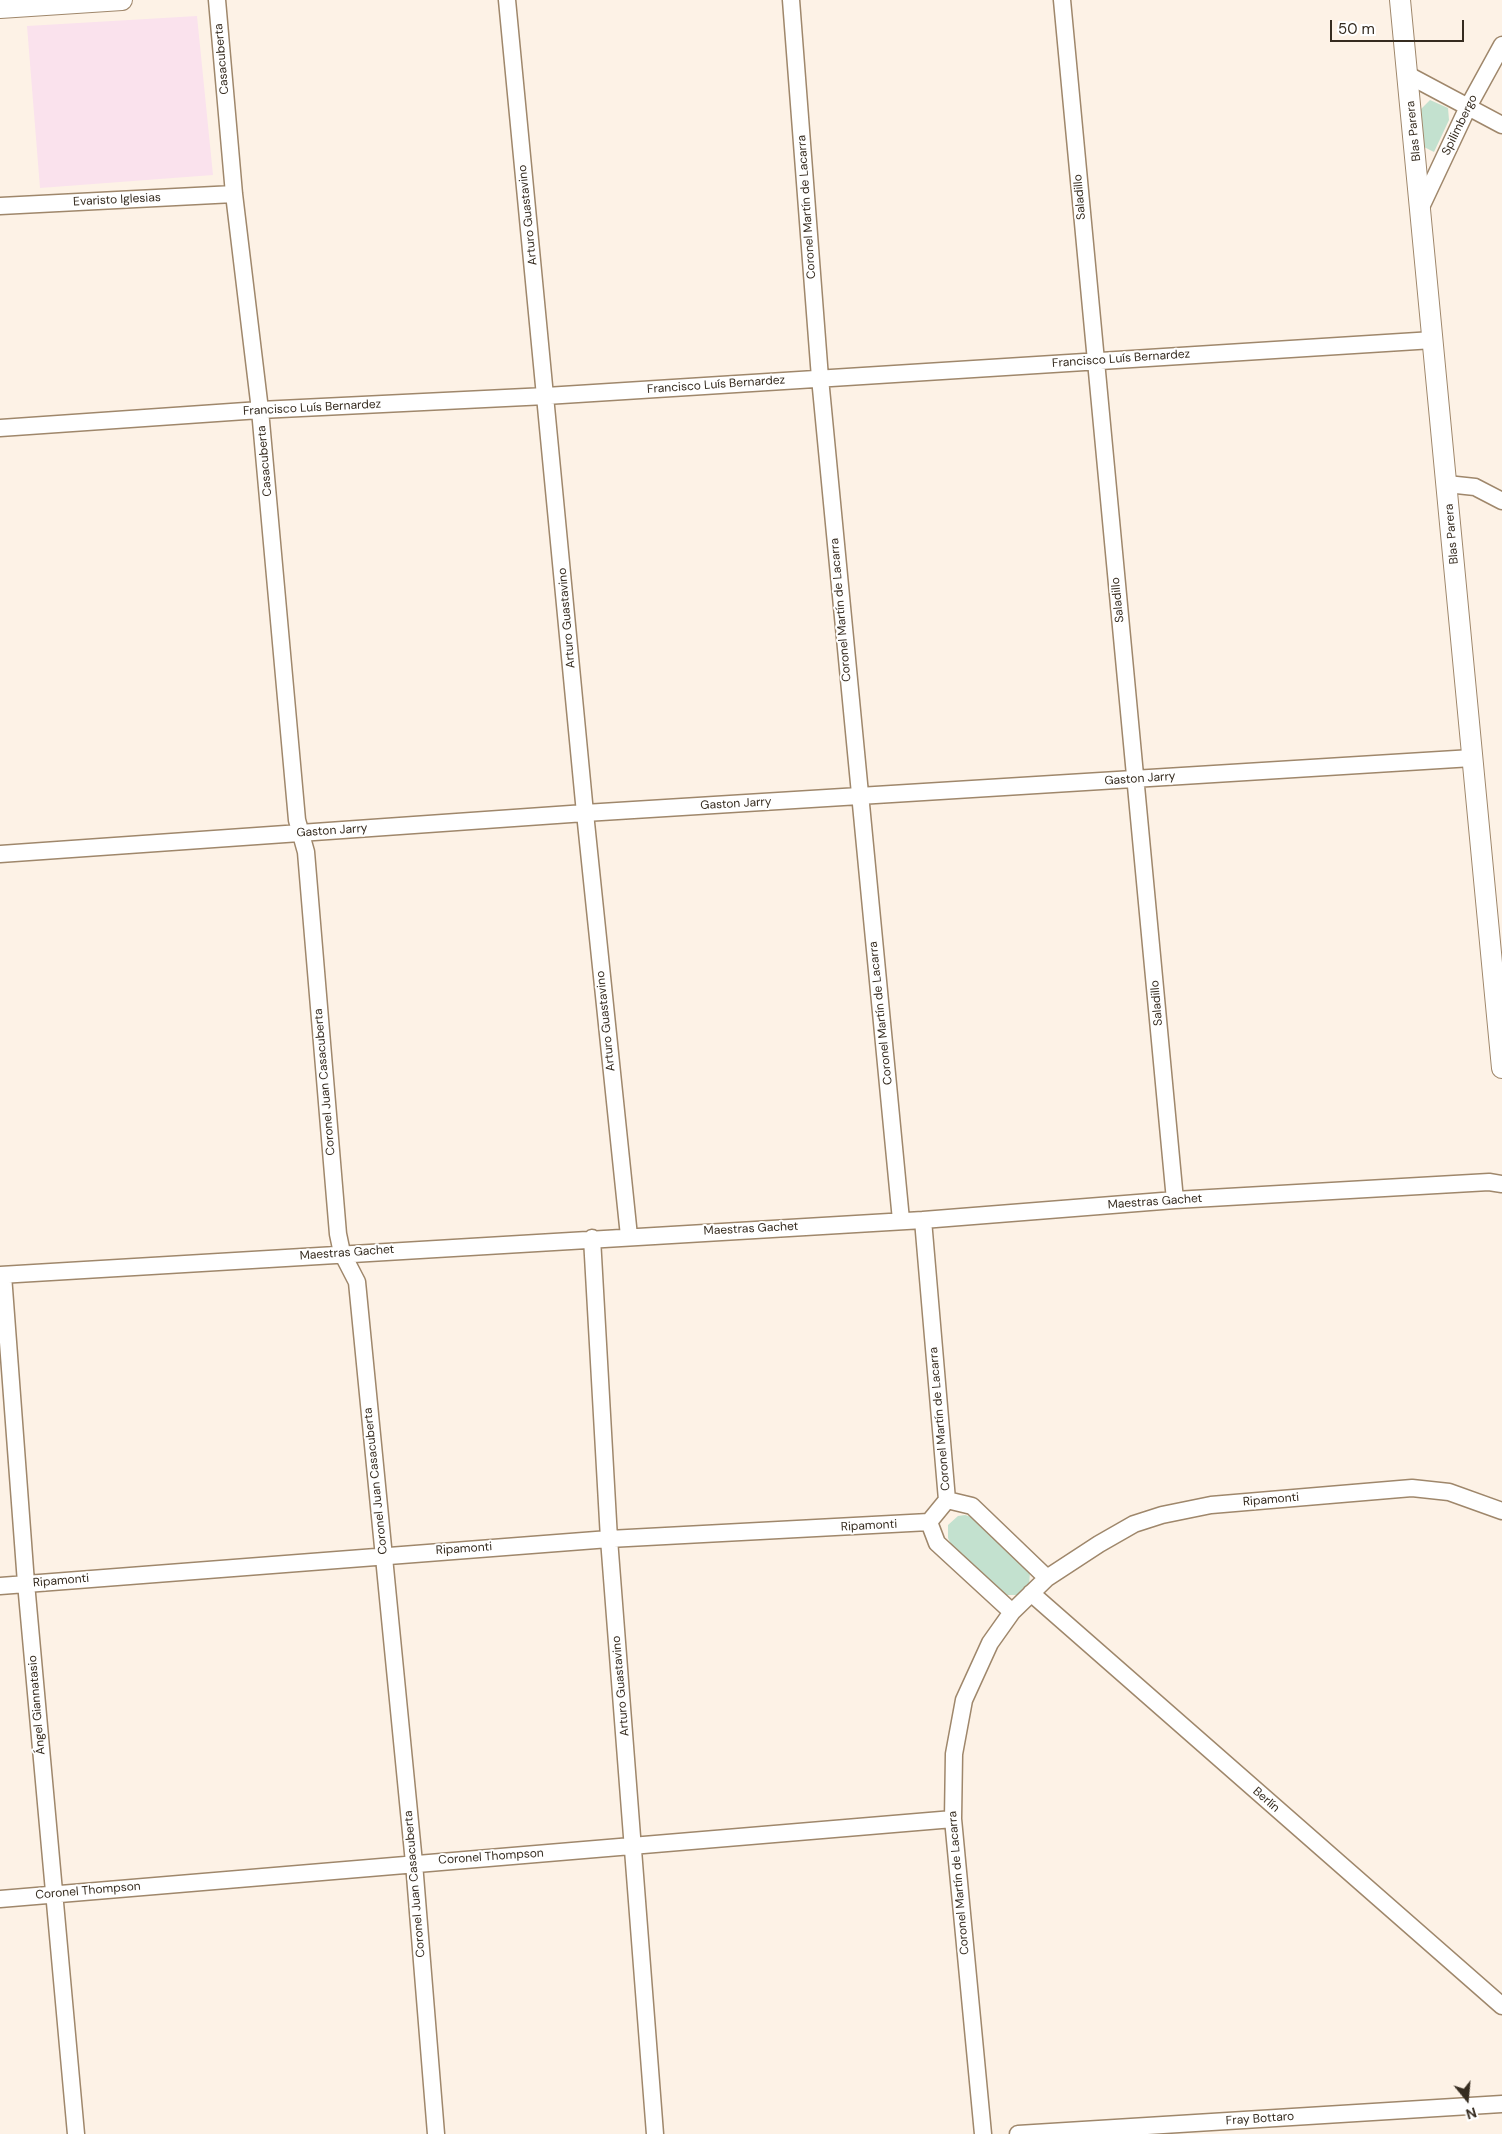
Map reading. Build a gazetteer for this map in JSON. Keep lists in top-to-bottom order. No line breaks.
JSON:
{"streets":{"street":["Casacuberta","Spilimbergo","Blas Parera","Saladillo","Evaristo Iglesias","Coronel Martín de Lacarra","Arturo Guastavino","Francisco Luís Bernardez","Gaston Jarry","Coronel Juan Casacuberta","Maestras Gachet","Ripamonti","Ángel Giannatasio","Berlín","Coronel Thompson","Fray Bottaro"]},"crossings":[["Casacuberta","Evaristo Iglesias"],["Casacuberta","Francisco Luís Bernardez"],["Casacuberta","Gaston Jarry"],["Casacuberta","Coronel Juan Casacuberta"],["Spilimbergo","Blas Parera"],["Blas Parera","Francisco Luís Bernardez"],["Blas Parera","Gaston Jarry"],["Saladillo","Francisco Luís Bernardez"],["Saladillo","Gaston Jarry"],["Saladillo","Maestras Gachet"],["Coronel Martín de Lacarra","Francisco Luís Bernardez"],["Coronel Martín de Lacarra","Gaston Jarry"],["Coronel Martín de Lacarra","Maestras Gachet"],["Coronel Martín de Lacarra","Ripamonti"],["Coronel Martín de Lacarra","Berlín"],["Coronel Martín de Lacarra","Coronel Thompson"],["Arturo Guastavino","Francisco Luís Bernardez"],["Arturo Guastavino","Gaston Jarry"],["Arturo Guastavino","Maestras Gachet"],["Arturo Guastavino","Ripamonti"],["Arturo Guastavino","Coronel Thompson"],["Gaston Jarry","Coronel Juan Casacuberta"],["Coronel Juan Casacuberta","Maestras Gachet"],["Coronel Juan Casacuberta","Ripamonti"],["Coronel Juan Casacuberta","Coronel Thompson"],["Maestras Gachet","Ángel Giannatasio"],["Ripamonti","Ángel Giannatasio"],["Ripamonti","Berlín"],["Ángel Giannatasio","Coronel Thompson"]],"scale_bar":"50 m","north":"bottom"}
